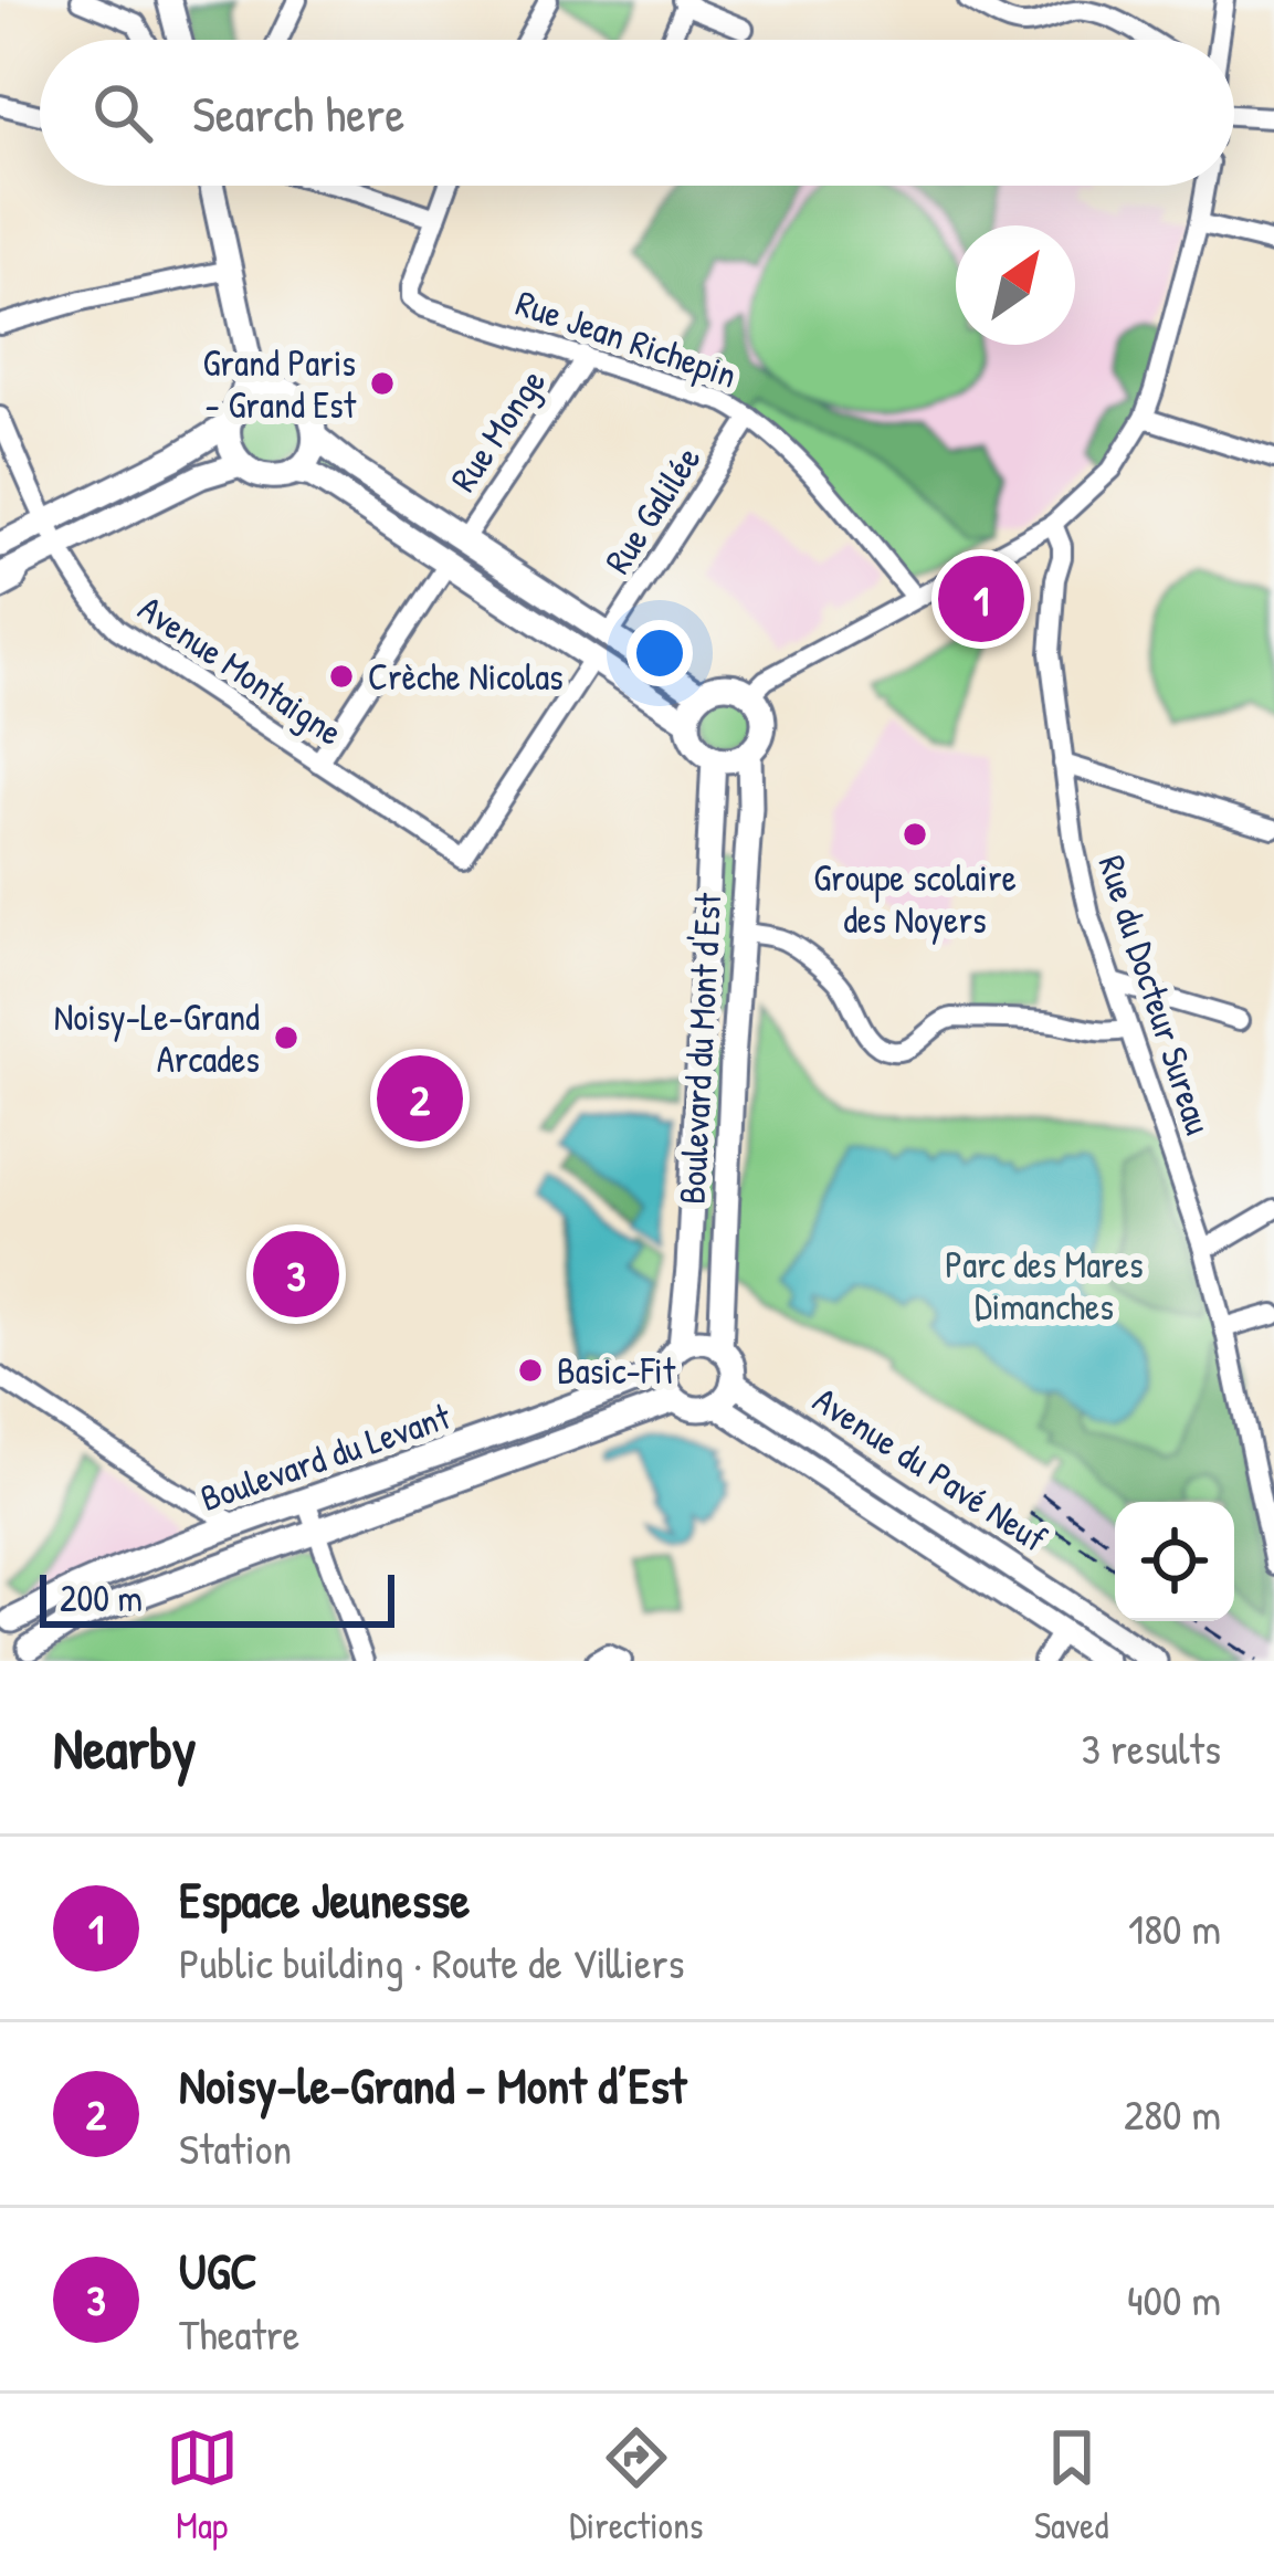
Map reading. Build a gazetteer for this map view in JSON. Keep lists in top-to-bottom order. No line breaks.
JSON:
{"streets":{"main road":["Boulevard du Mont d'Est","Boulevard du Levant","Avenue du Pavé Neuf"],"street":["Rue Jean Richepin","Rue Monge","Rue Galilée","Avenue Montaigne","Rue du Docteur Sureau"]},"crossings":[["Rue Jean Richepin","Rue Monge"],["Rue Jean Richepin","Rue Galilée"],["Rue Monge","Avenue Montaigne"],["Boulevard du Mont d'Est","Boulevard du Levant"],["Boulevard du Mont d'Est","Avenue du Pavé Neuf"],["Boulevard du Levant","Avenue du Pavé Neuf"]],"parks":["Parc des Mares Dimanches"],"places":["Grand Paris - Grand Est","Crèche Nicolas","Groupe scolaire des Noyers","Noisy-Le-Grand Arcades","Basic-Fit"],"scale_bar":"200 m","north":"top right","page":{"search":"Search here","pins":["1","2","3"],"scale":"200 m","heading":["Nearby","3 results"],"list":[{"mark":"1","name":"Espace Jeunesse","note":"Public building · Route de Villiers","value":"180 m"},{"mark":"2","name":"Noisy-le-Grand - Mont d’Est","note":"Station","value":"280 m"},{"mark":"3","name":"UGC","note":"Theatre","value":"400 m"}],"nav":["Map","Directions","Saved"]}}
